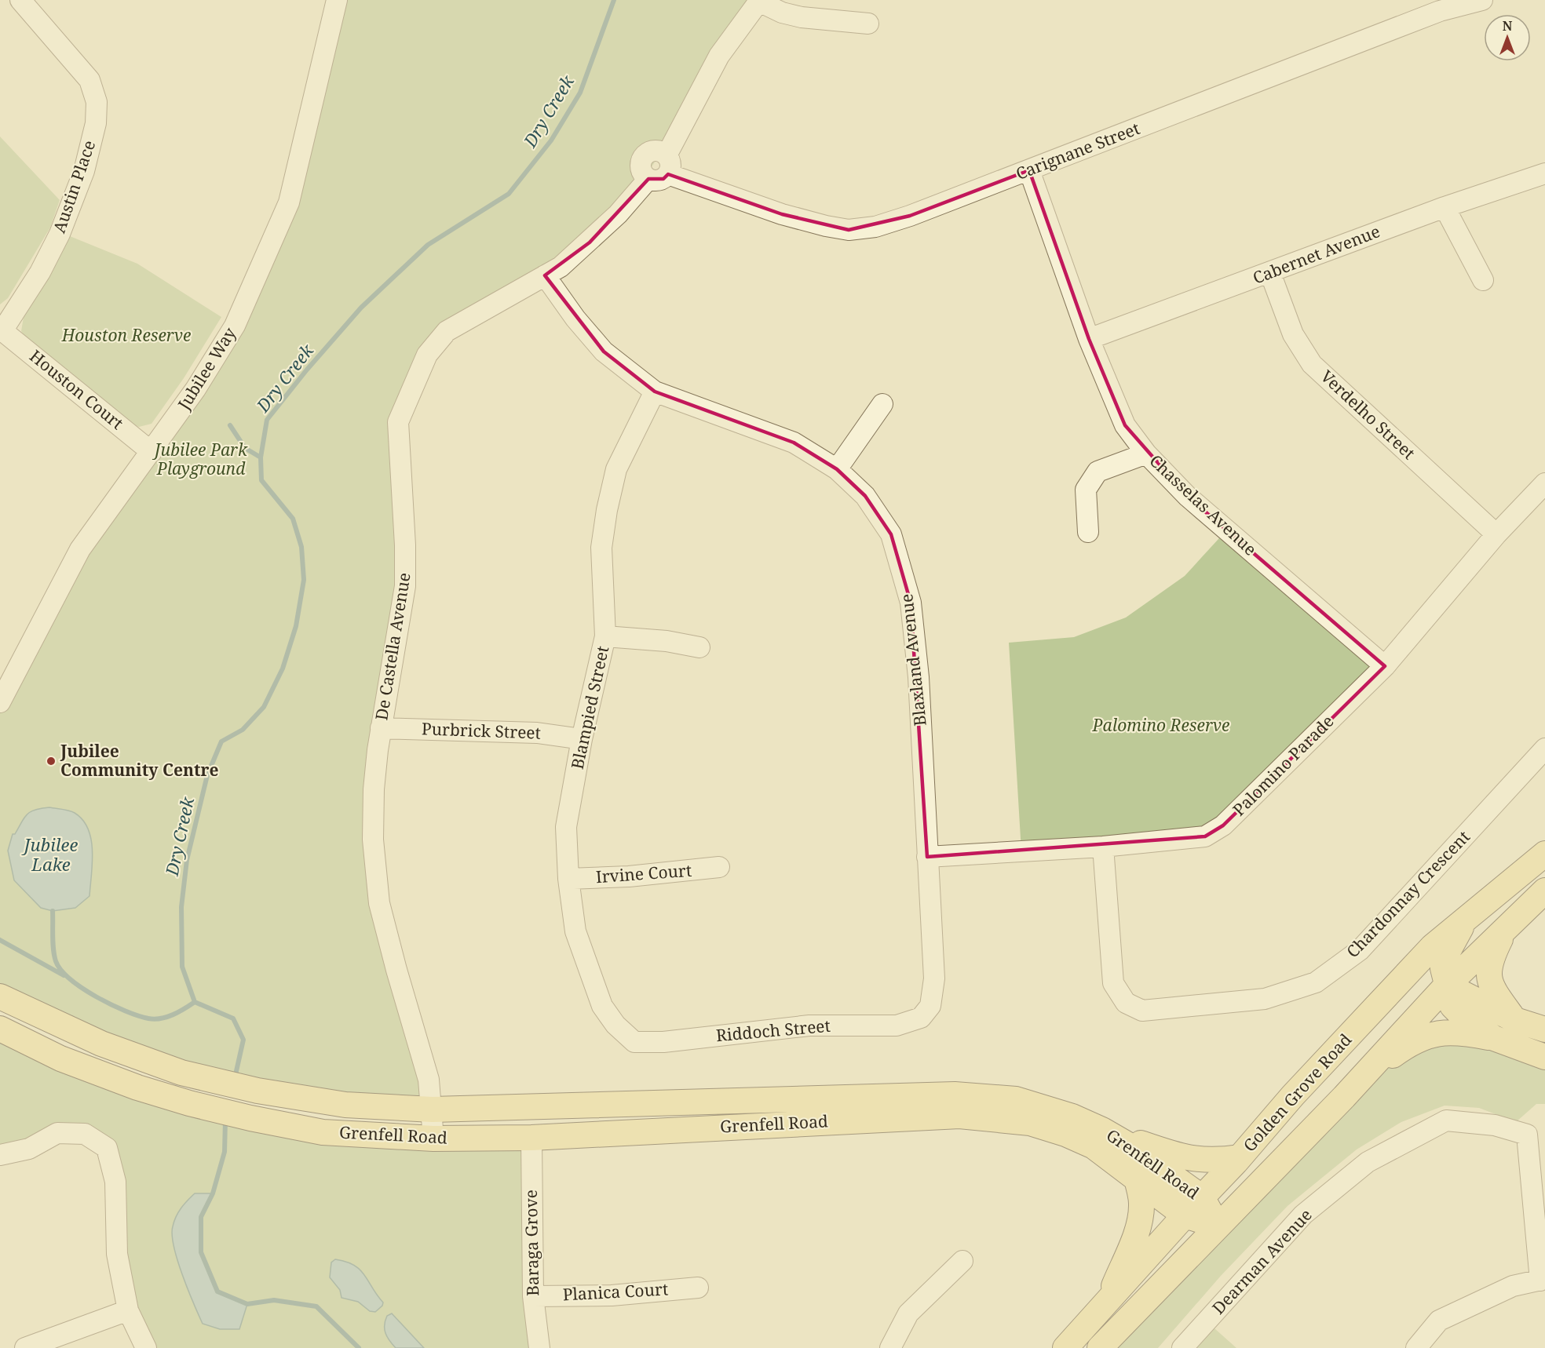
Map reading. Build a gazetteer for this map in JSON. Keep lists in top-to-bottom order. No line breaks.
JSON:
{"streets":{"main road":["Golden Grove Road","Grenfell Road"],"street":["Carignane Street","Austin Place","Cabernet Avenue","Jubilee Way","Houston Court","Verdelho Street","Chasselas Avenue","De Castella Avenue","Blaxland Avenue","Blampied Street","Purbrick Street","Palomino Parade","Irvine Court","Chardonnay Crescent","Riddoch Street","Baraga Grove","Dearman Avenue","Planica Court"]},"crossings":[["Carignane Street","Chasselas Avenue"],["Carignane Street","De Castella Avenue"],["Austin Place","Houston Court"],["Cabernet Avenue","Verdelho Street"],["Cabernet Avenue","Chasselas Avenue"],["Jubilee Way","Houston Court"],["Verdelho Street","Palomino Parade"],["Chasselas Avenue","Palomino Parade"],["De Castella Avenue","Blaxland Avenue"],["De Castella Avenue","Purbrick Street"],["De Castella Avenue","Grenfell Road"],["Blaxland Avenue","Blampied Street"],["Blaxland Avenue","Palomino Parade"],["Blaxland Avenue","Riddoch Street"],["Blampied Street","Purbrick Street"],["Blampied Street","Irvine Court"],["Blampied Street","Riddoch Street"],["Palomino Parade","Chardonnay Crescent"],["Golden Grove Road","Grenfell Road"],["Grenfell Road","Baraga Grove"],["Baraga Grove","Planica Court"]],"water":["Dry Creek","Jubilee Lake"],"parks":["Houston Reserve","Jubilee Park Playground","Palomino Reserve"],"places":["Jubilee Community Centre"],"north":"top"}
